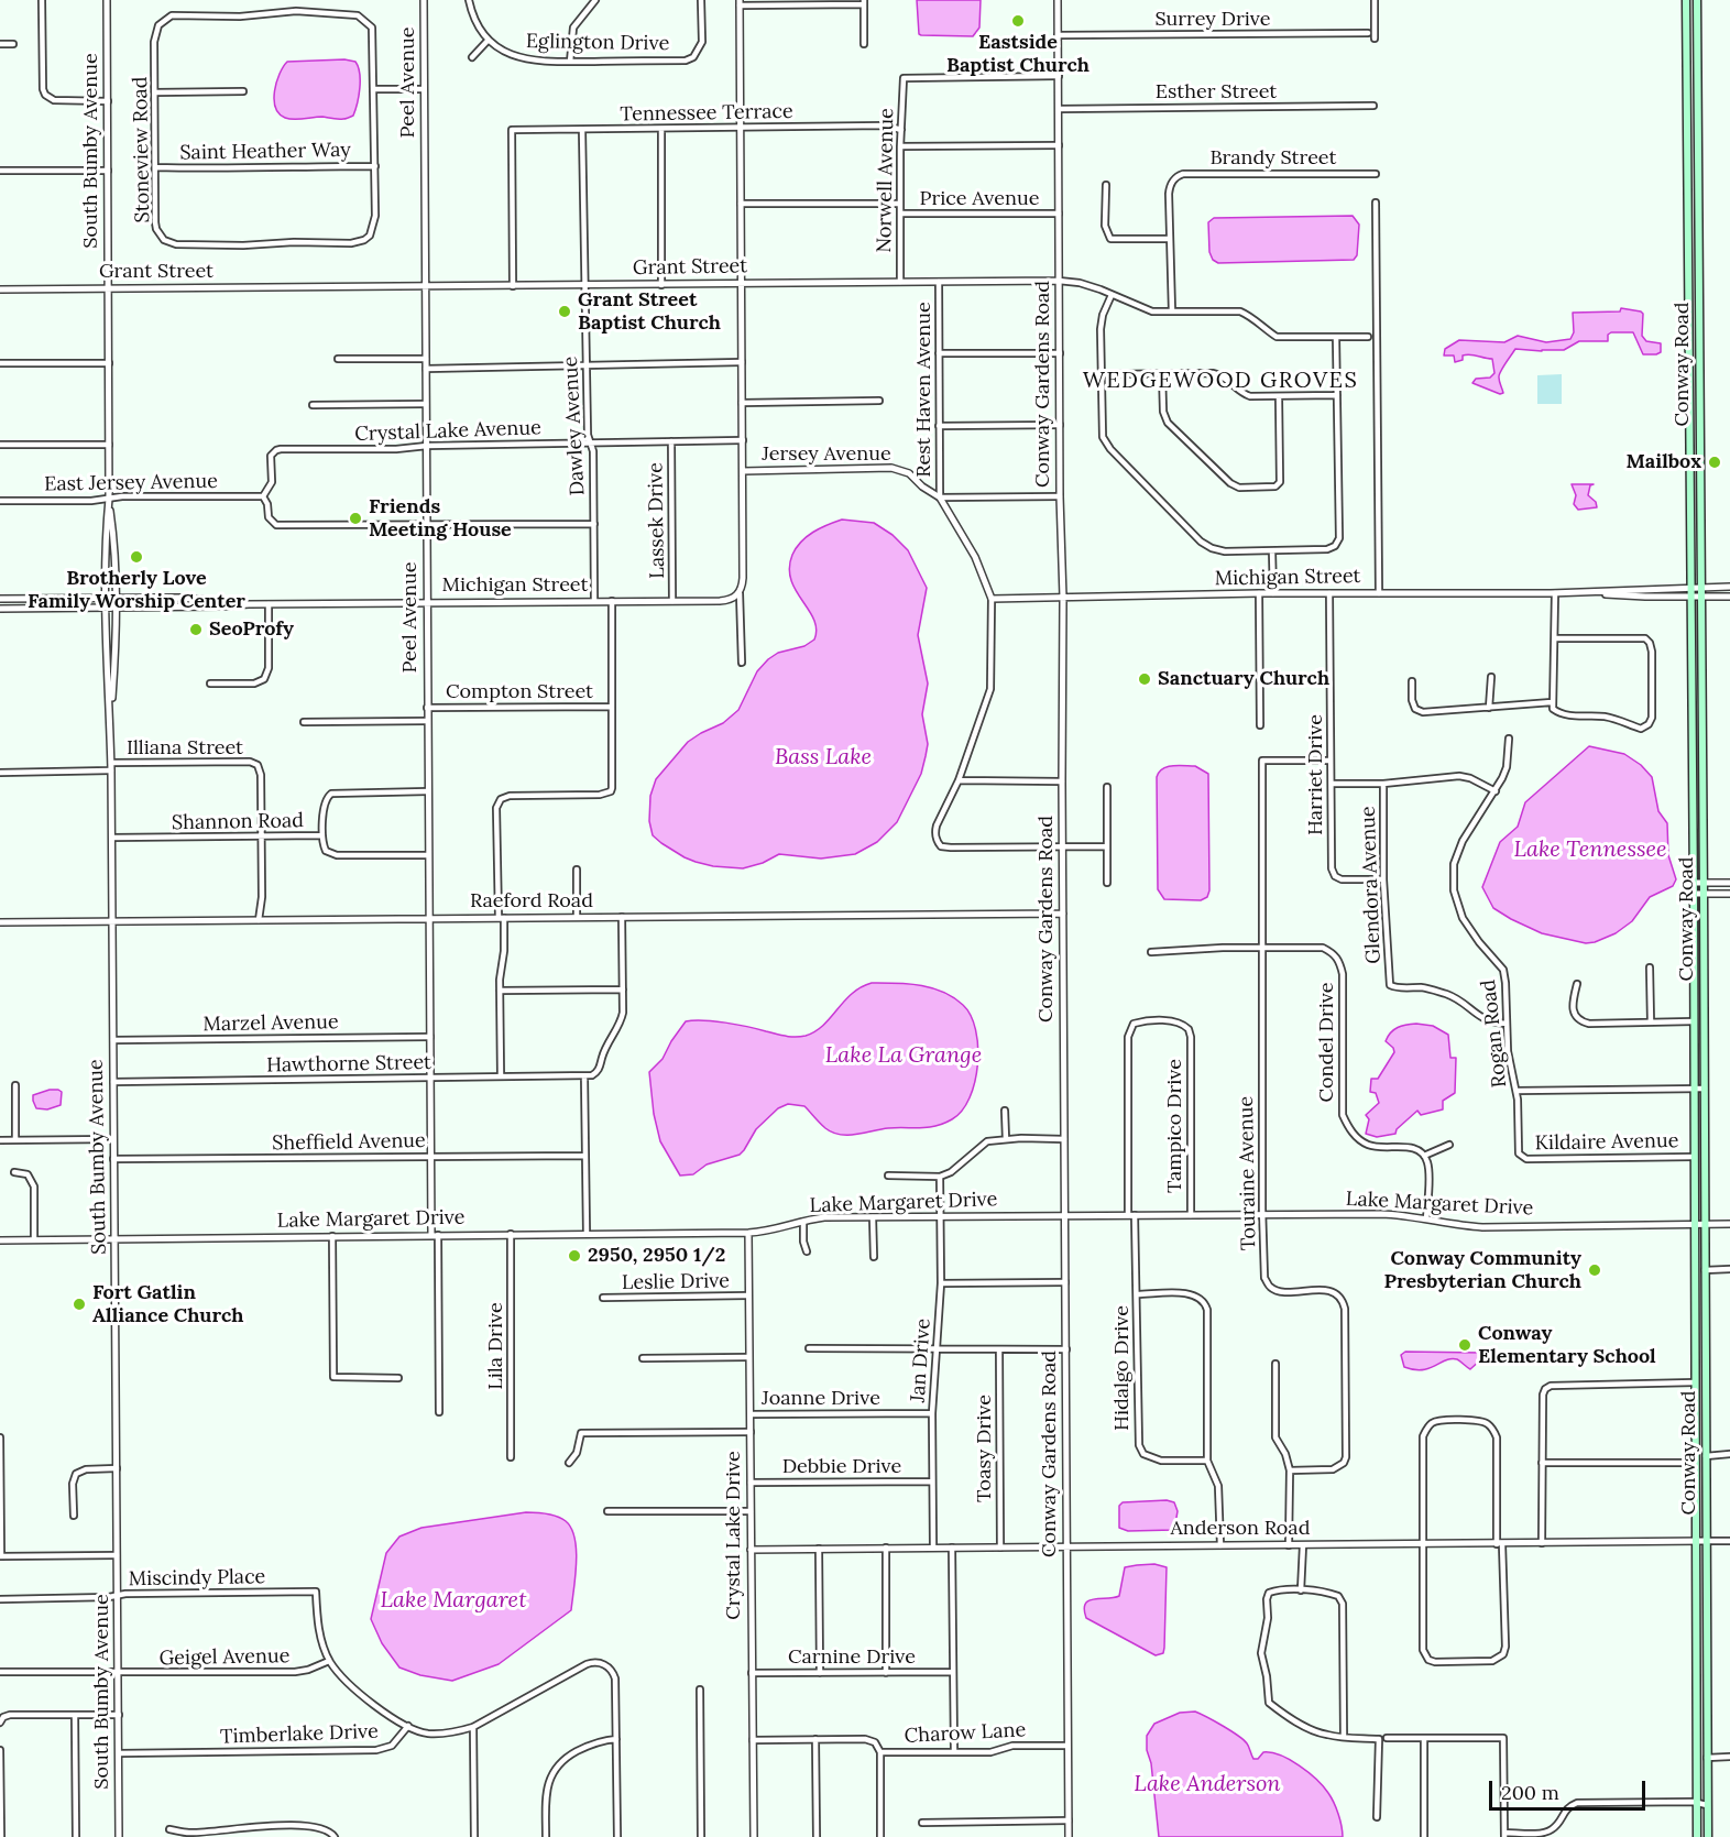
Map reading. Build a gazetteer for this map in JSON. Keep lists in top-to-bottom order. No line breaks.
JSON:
{"streets":{"main road":["Conway Road"],"street":["Surrey Drive","Eglington Drive","Peel Avenue","Esther Street","Tennessee Terrace","Stoneview Road","South Bumby Avenue","Saint Heather Way","Brandy Street","Norwell Avenue","Price Avenue","Grant Street","Conway Gardens Road","Rest Haven Avenue","Dawley Avenue","Crystal Lake Avenue","Jersey Avenue","East Jersey Avenue","Lassek Drive","Michigan Street","Compton Street","Illiana Street","Harriet Drive","Shannon Road","Glendora Avenue","Raeford Road","Marzel Avenue","Rogan Road","Condel Drive","Hawthorne Street","Tampico Drive","Sheffield Avenue","Kildaire Avenue","Touraine Avenue","Lake Margaret Drive","Leslie Drive","Lila Drive","Jan Drive","Hidalgo Drive","Joanne Drive","Toasy Drive","Debbie Drive","Anderson Road","Crystal Lake Drive","Miscindy Place","Geigel Avenue","Carnine Drive","Charow Lane","Timberlake Drive"]},"crossings":[["Surrey Drive","Conway Gardens Road"],["Peel Avenue","Grant Street"],["Peel Avenue","Crystal Lake Avenue"],["Peel Avenue","Michigan Street"],["Peel Avenue","Compton Street"],["Peel Avenue","Shannon Road"],["Peel Avenue","Raeford Road"],["Peel Avenue","Marzel Avenue"],["Peel Avenue","Hawthorne Street"],["Peel Avenue","Sheffield Avenue"],["Peel Avenue","Lake Margaret Drive"],["Esther Street","Conway Gardens Road"],["Tennessee Terrace","Norwell Avenue"],["Tennessee Terrace","Grant Street"],["Tennessee Terrace","Dawley Avenue"],["Stoneview Road","Saint Heather Way"],["South Bumby Avenue","Grant Street"],["South Bumby Avenue","East Jersey Avenue"],["South Bumby Avenue","Michigan Street"],["South Bumby Avenue","Illiana Street"],["South Bumby Avenue","Shannon Road"],["South Bumby Avenue","Raeford Road"],["South Bumby Avenue","Marzel Avenue"],["South Bumby Avenue","Hawthorne Street"],["South Bumby Avenue","Sheffield Avenue"],["South Bumby Avenue","Lake Margaret Drive"],["South Bumby Avenue","Miscindy Place"],["South Bumby Avenue","Geigel Avenue"],["South Bumby Avenue","Timberlake Drive"],["Norwell Avenue","Price Avenue"],["Norwell Avenue","Grant Street"],["Norwell Avenue","Conway Gardens Road"],["Price Avenue","Conway Gardens Road"],["Grant Street","Conway Gardens Road"],["Grant Street","Rest Haven Avenue"],["Grant Street","Dawley Avenue"],["Conway Road","Michigan Street"],["Conway Road","Kildaire Avenue"],["Conway Road","Lake Margaret Drive"],["Conway Road","Anderson Road"],["Conway Gardens Road","Michigan Street"],["Conway Gardens Road","Raeford Road"],["Conway Gardens Road","Lake Margaret Drive"],["Conway Gardens Road","Anderson Road"],["Conway Gardens Road","Charow Lane"],["Rest Haven Avenue","Jersey Avenue"],["Dawley Avenue","Crystal Lake Avenue"],["Dawley Avenue","Michigan Street"],["Crystal Lake Avenue","East Jersey Avenue"],["Crystal Lake Avenue","Lassek Drive"],["Lassek Drive","Michigan Street"],["Michigan Street","Harriet Drive"],["Illiana Street","Shannon Road"],["Harriet Drive","Glendora Avenue"],["Harriet Drive","Touraine Avenue"],["Glendora Avenue","Rogan Road"],["Rogan Road","Kildaire Avenue"],["Condel Drive","Touraine Avenue"],["Tampico Drive","Lake Margaret Drive"],["Tampico Drive","Hidalgo Drive"],["Touraine Avenue","Lake Margaret Drive"],["Lake Margaret Drive","Lila Drive"],["Lake Margaret Drive","Jan Drive"],["Lake Margaret Drive","Hidalgo Drive"],["Lake Margaret Drive","Crystal Lake Drive"],["Leslie Drive","Crystal Lake Drive"],["Jan Drive","Joanne Drive"],["Jan Drive","Debbie Drive"],["Jan Drive","Anderson Road"],["Joanne Drive","Crystal Lake Drive"],["Toasy Drive","Anderson Road"],["Debbie Drive","Crystal Lake Drive"],["Anderson Road","Crystal Lake Drive"],["Crystal Lake Drive","Carnine Drive"],["Crystal Lake Drive","Charow Lane"],["Miscindy Place","Geigel Avenue"]],"districts":["WEDGEWOOD GROVES"],"water":["Bass Lake","Lake Tennessee","Lake La Grange","Lake Margaret","Lake Anderson"],"places":["Eastside Baptist Church","Grant Street Baptist Church","Mailbox","Friends Meeting House","Brotherly Love Family Worship Center","SeoProfy","Sanctuary Church","2950, 2950 1/2","Conway Community Presbyterian Church","Fort Gatlin Alliance Church","Conway Elementary School"],"scale_bar":"200 m"}
